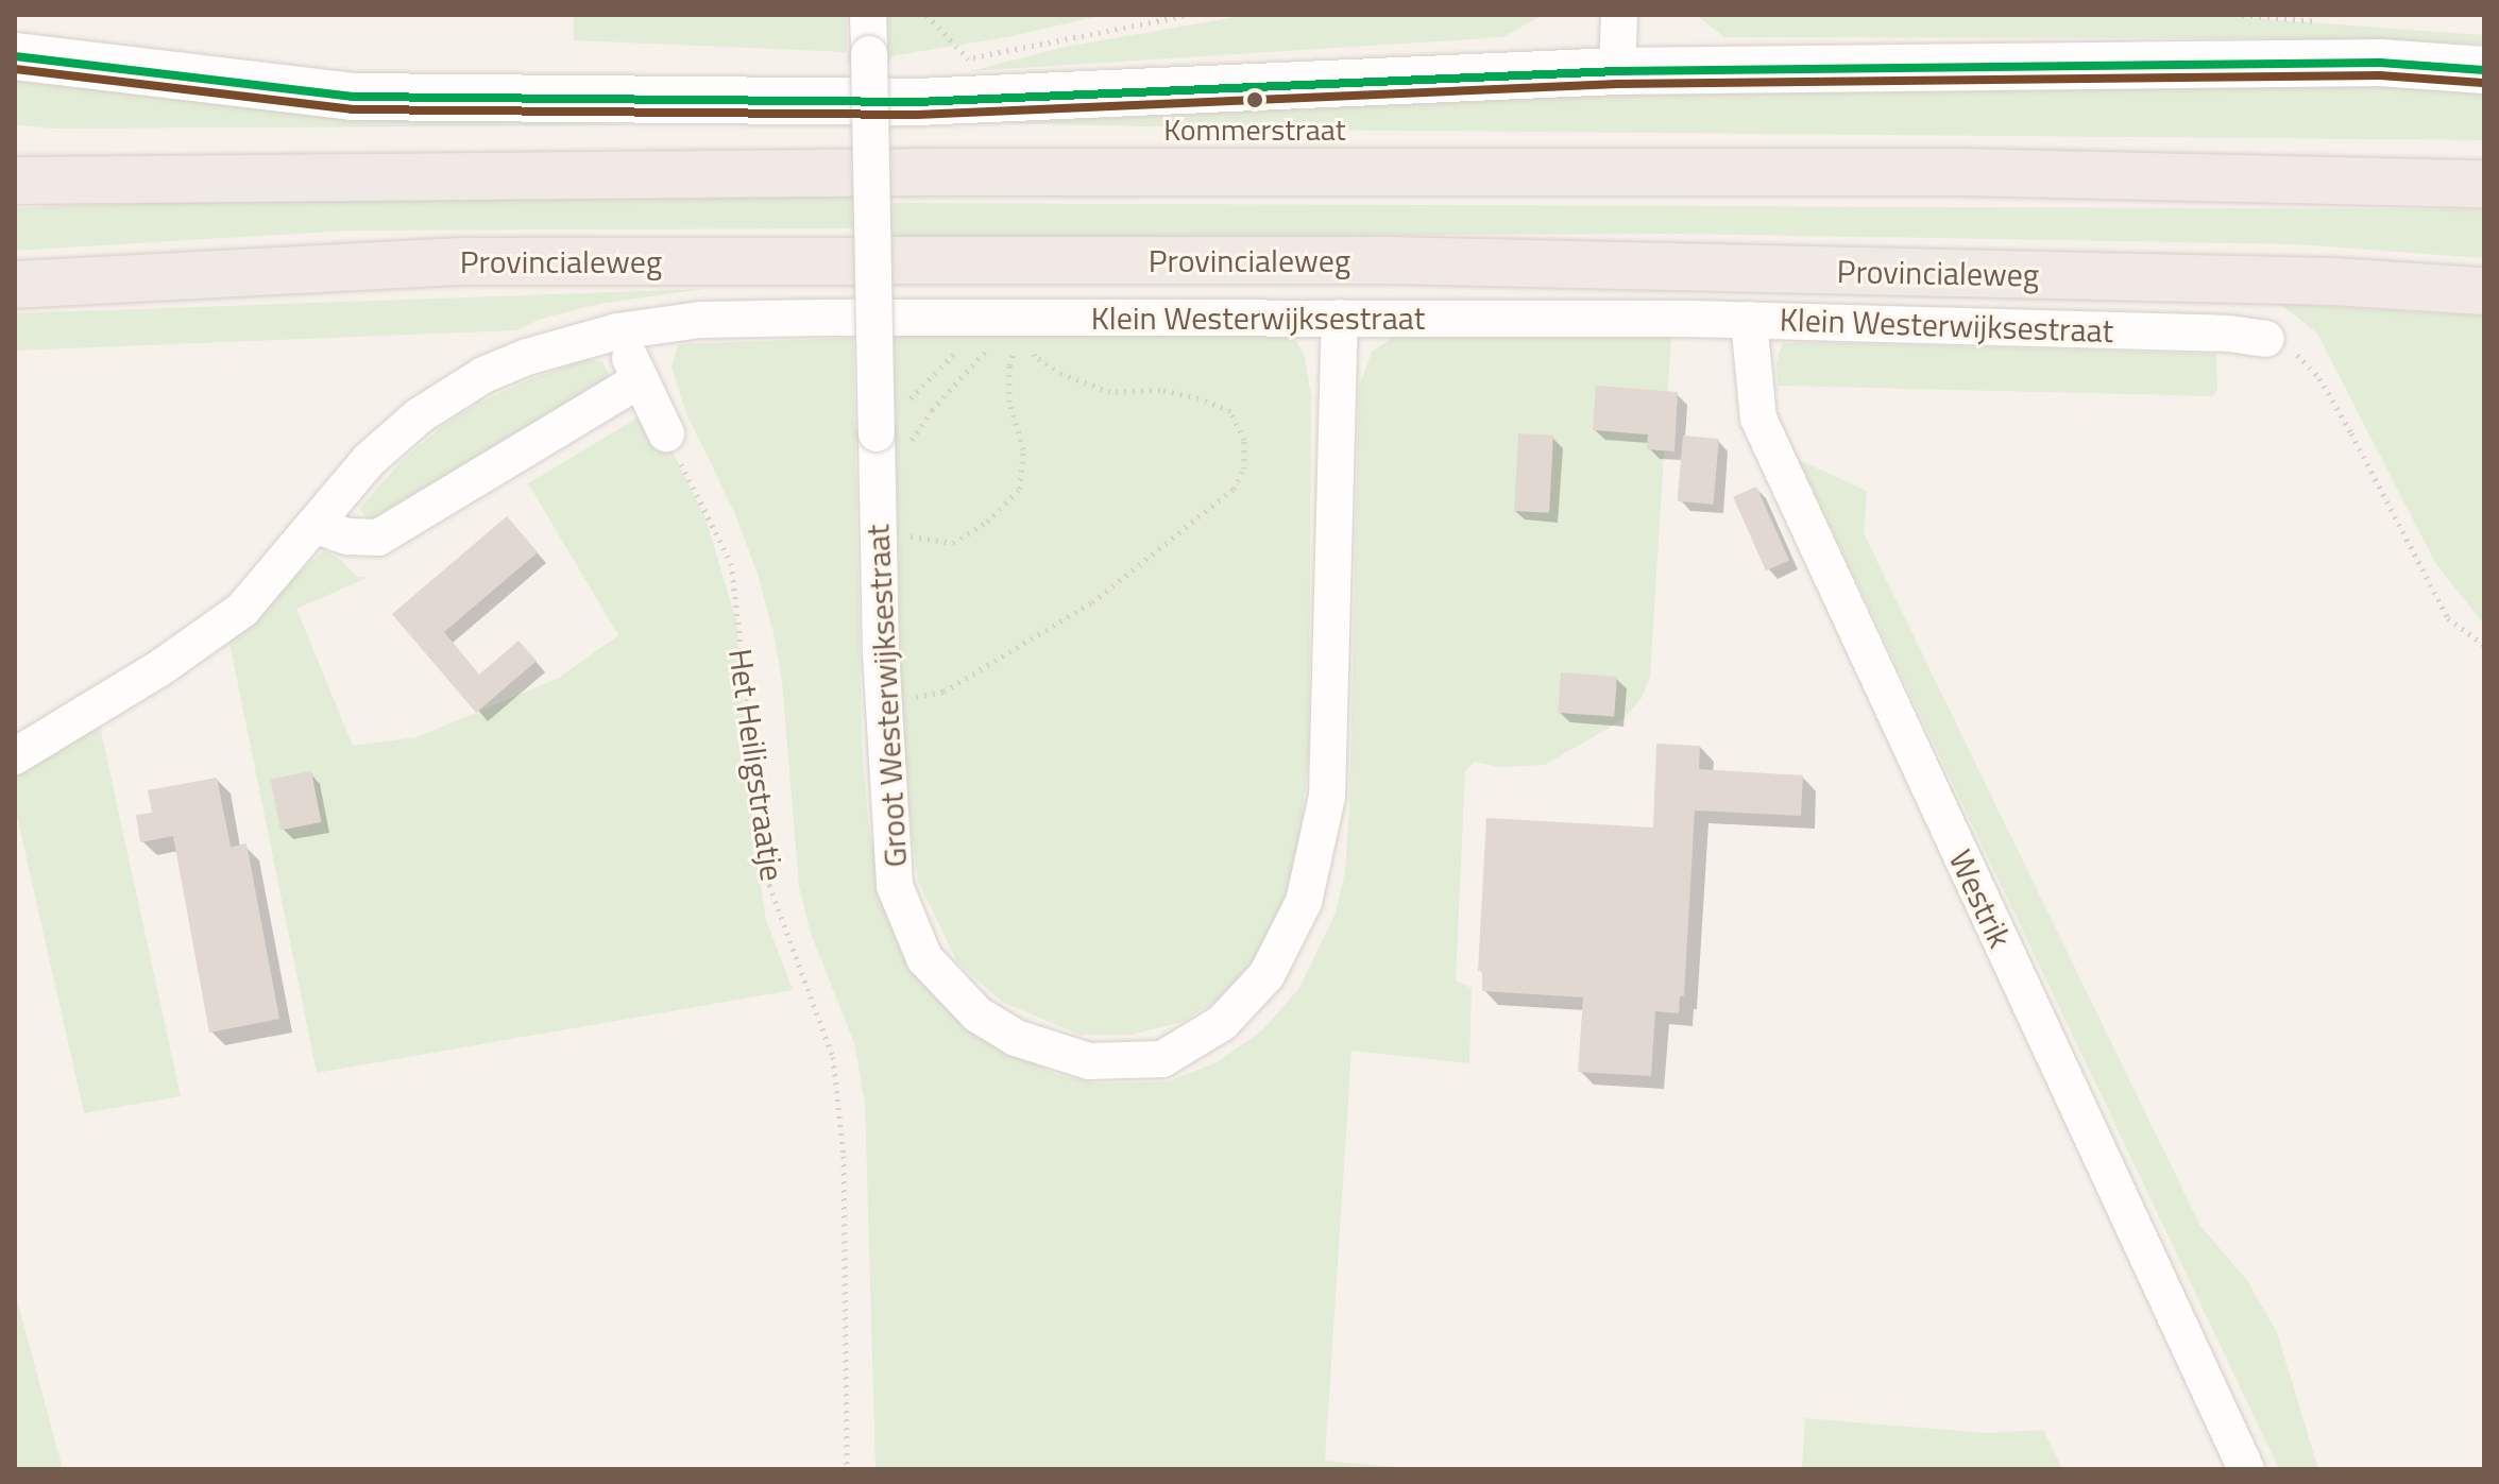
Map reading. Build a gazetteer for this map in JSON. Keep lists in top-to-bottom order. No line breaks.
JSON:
{"streets":{"highway":["Provincialeweg"],"street":["Klein Westerwijksestraat","Groot Westerwijksestraat","Westrik"],"path":["Het Heiligstraatje"]},"crossings":[["Klein Westerwijksestraat","Groot Westerwijksestraat"],["Klein Westerwijksestraat","Westrik"]],"places":["Kommerstraat"]}
